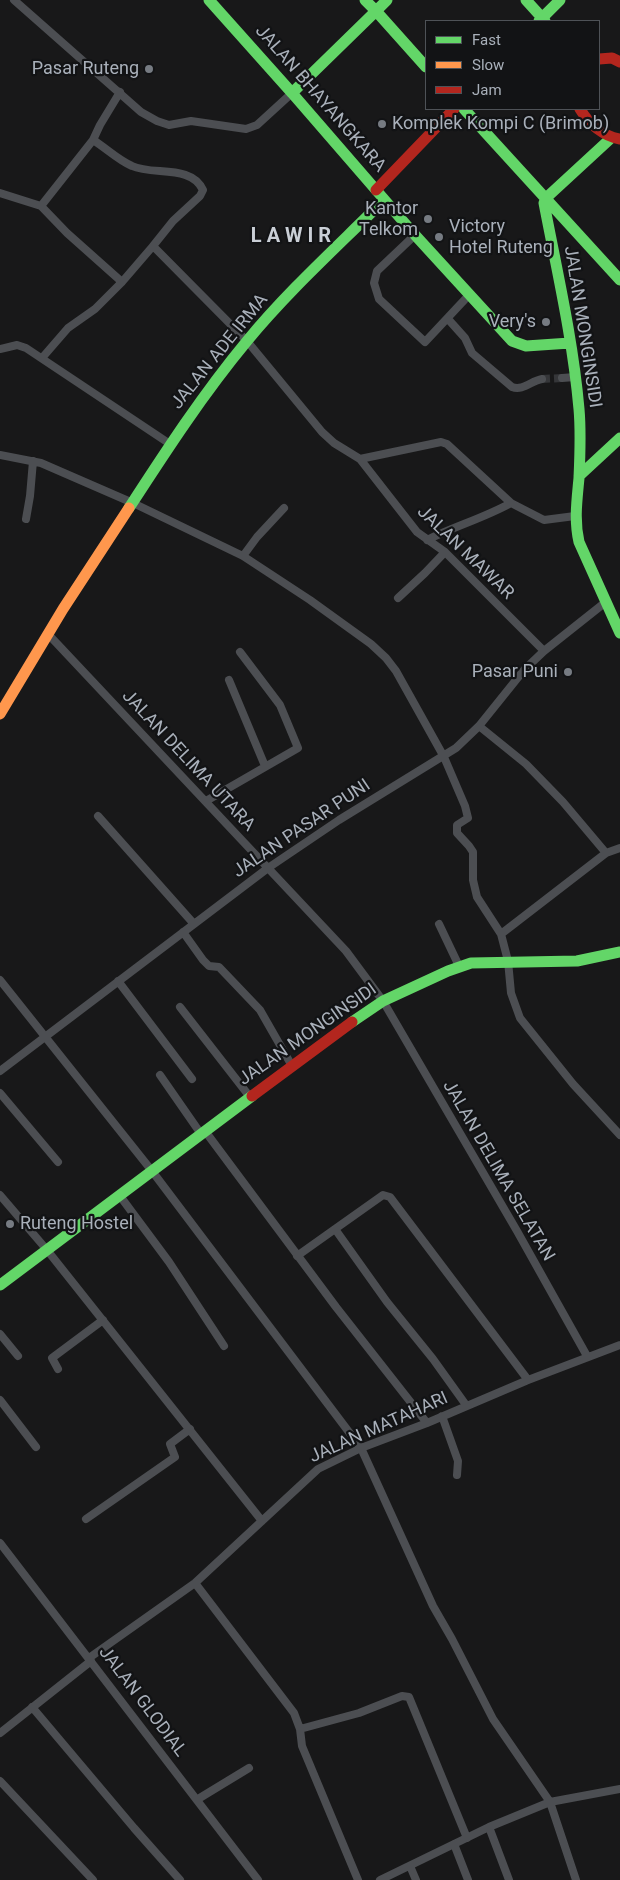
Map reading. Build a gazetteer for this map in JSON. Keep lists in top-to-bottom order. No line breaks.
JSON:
{"streets":{"main road":["JALAN BHAYANGKARA","JALAN MONGINSIDI","JALAN ADE IRMA"],"street":["JALAN MAWAR","JALAN DELIMA UTARA","JALAN PASAR PUNI","JALAN DELIMA SELATAN","JALAN MATAHARI","JALAN GLODIAL"]},"crossings":[["JALAN BHAYANGKARA","JALAN MONGINSIDI"],["JALAN BHAYANGKARA","JALAN ADE IRMA"],["JALAN MONGINSIDI","JALAN DELIMA UTARA"],["JALAN MONGINSIDI","JALAN PASAR PUNI"],["JALAN MONGINSIDI","JALAN DELIMA SELATAN"],["JALAN ADE IRMA","JALAN MAWAR"],["JALAN ADE IRMA","JALAN DELIMA UTARA"],["JALAN MAWAR","JALAN PASAR PUNI"],["JALAN DELIMA UTARA","JALAN PASAR PUNI"],["JALAN DELIMA UTARA","JALAN DELIMA SELATAN"],["JALAN DELIMA SELATAN","JALAN MATAHARI"],["JALAN MATAHARI","JALAN GLODIAL"]],"districts":["L A W I R"],"places":["Pasar Ruteng","Komplek Kompi C (Brimob)","Kantor Telkom","Victory Hotel Ruteng","Very's","Pasar Puni","Ruteng Hostel"],"legend":["Fast","Slow","Jam"]}
